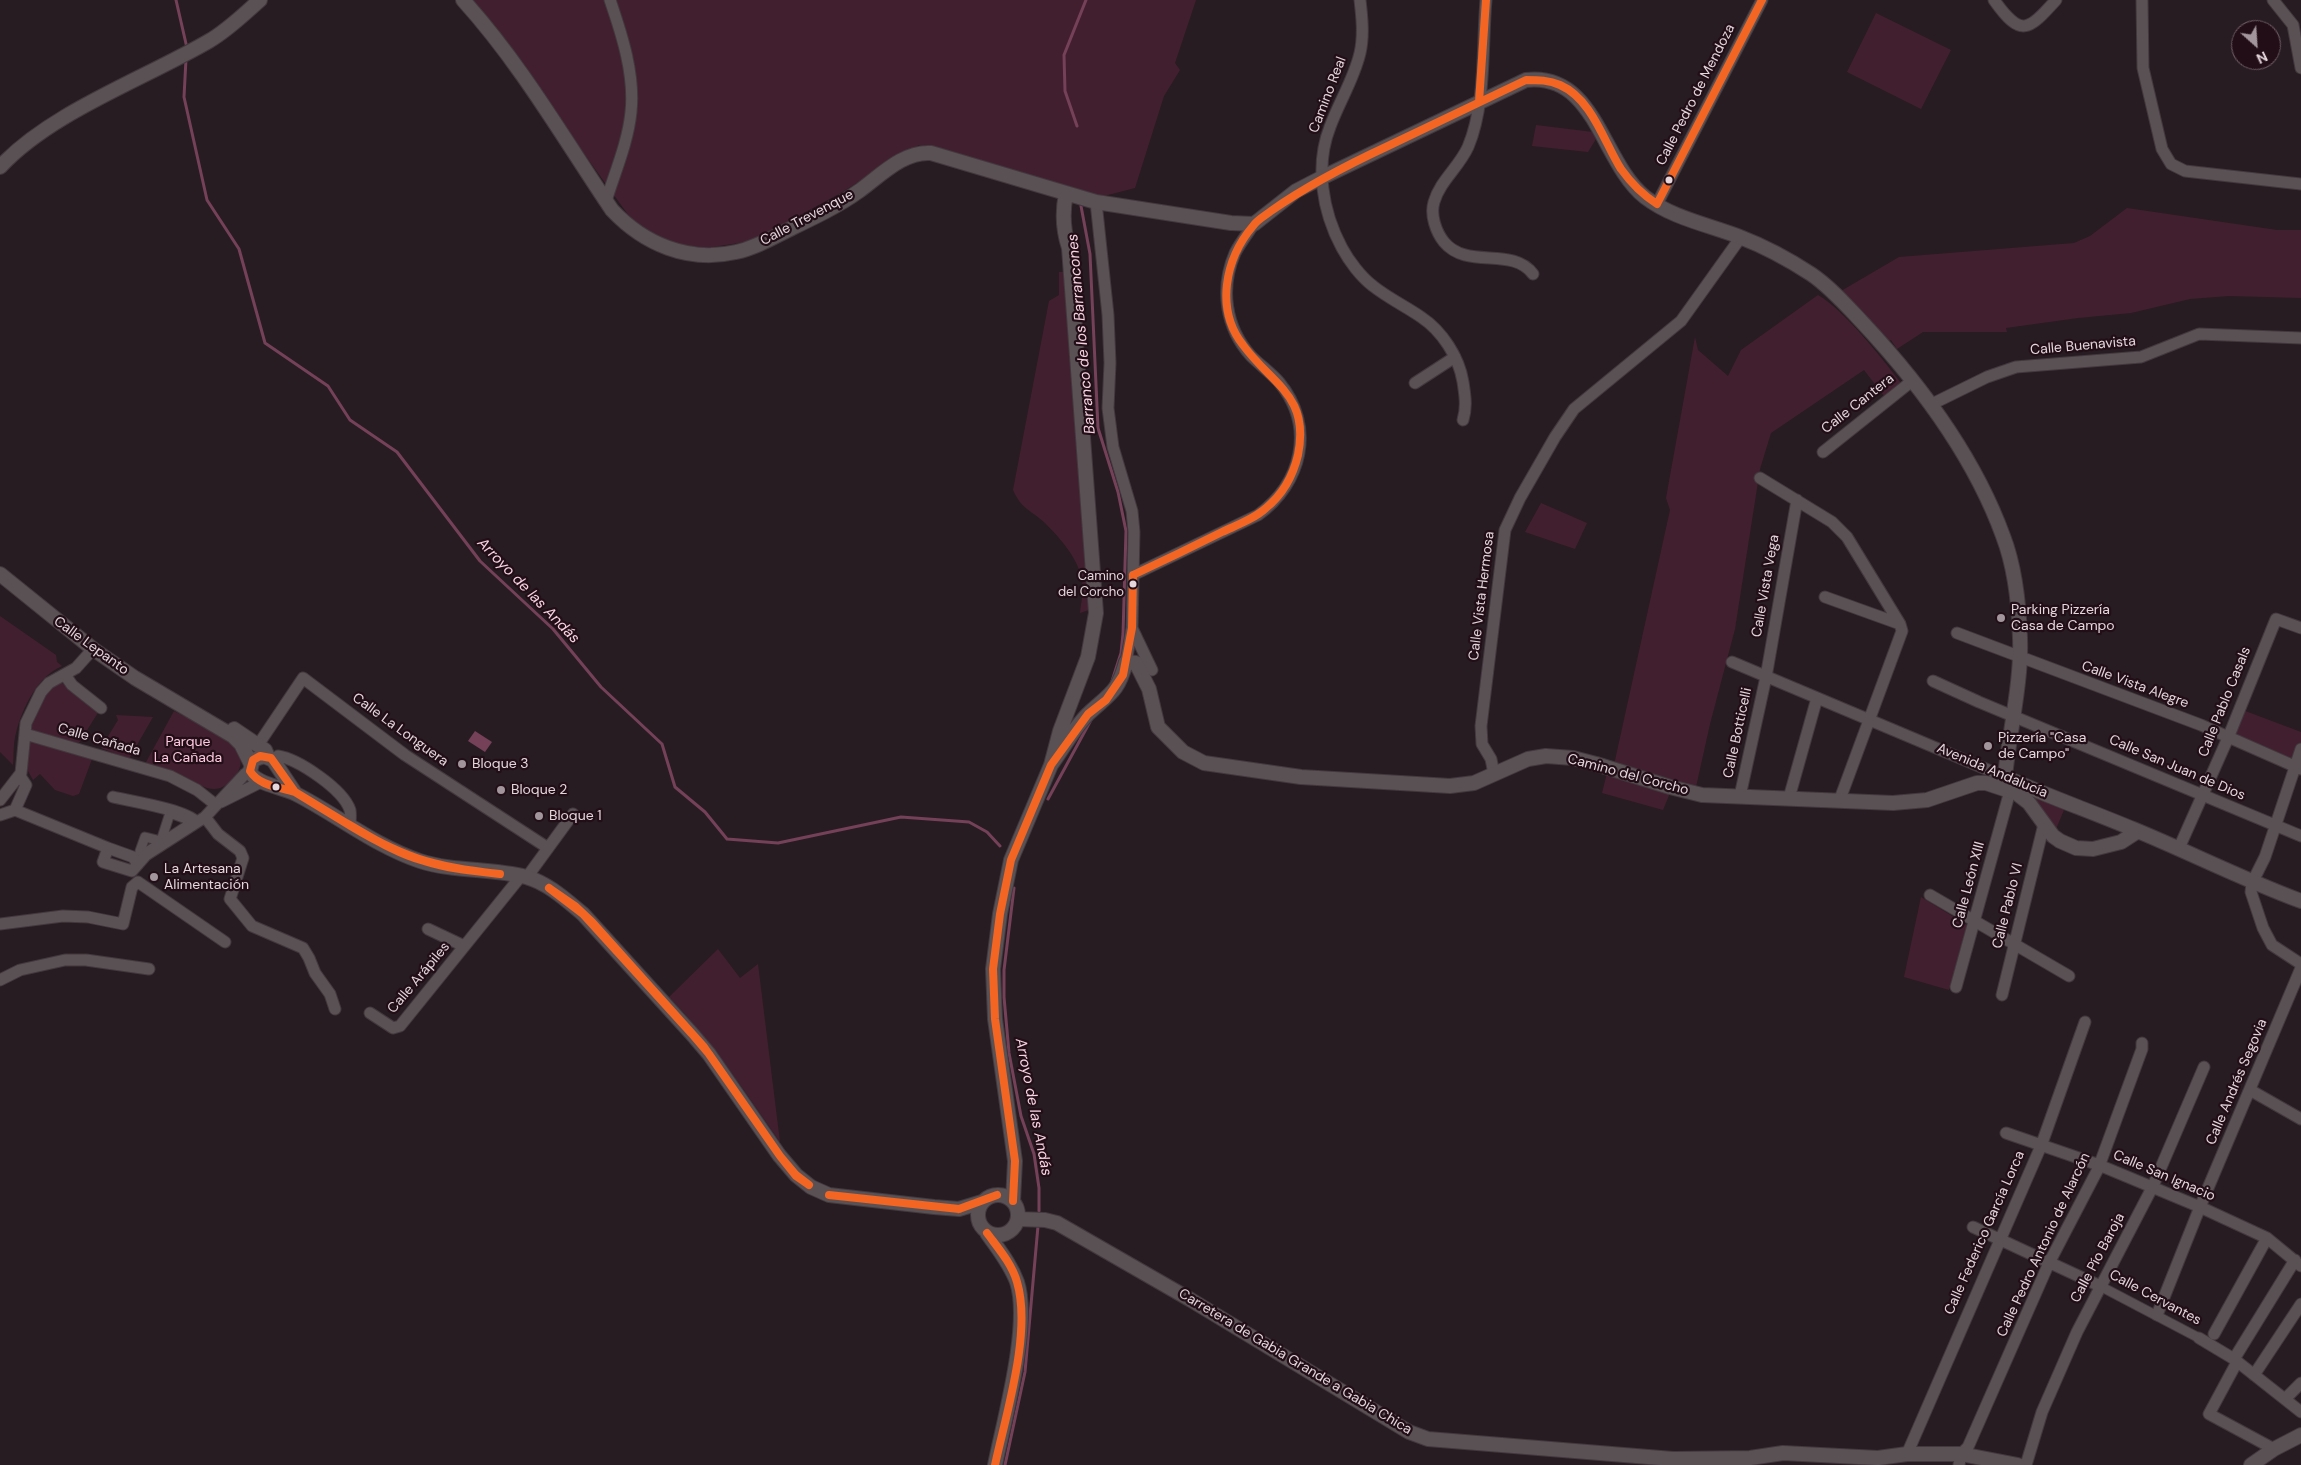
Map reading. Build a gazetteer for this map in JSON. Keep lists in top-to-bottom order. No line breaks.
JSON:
{"streets":{"street":["Camino Real","Calle Pedro de Mendoza","Calle Trevenque","Calle Buenavista","Calle Cantera","Calle Vista Vega","Calle Vista Hermosa","Calle Lepanto","Calle Vista Alegre","Calle Pablo Casals","Calle La Longuera","Calle Botticelli","Calle Cañada","Calle San Juan de Dios","Avenida Andalucía","Camino del Corcho","Calle León XIII","Calle Pablo VI","Calle Arápiles","Calle Andrés Segovia","Calle San Ignacio","Calle Federico García Lorca","Calle Pedro Antonio de Alarcón","Calle Pío Baroja","Calle Cervantes","Carretera de Gabia Grande a Gabia Chica"]},"crossings":[["Calle Trevenque","Camino del Corcho"],["Calle Vista Vega","Calle Botticelli"],["Calle Vista Vega","Avenida Andalucía"],["Calle Vista Hermosa","Camino del Corcho"],["Calle Lepanto","Calle La Longuera"],["Calle Lepanto","Calle Arápiles"],["Calle Vista Alegre","Calle Pablo Casals"],["Calle Pablo Casals","Calle San Juan de Dios"],["Calle Pablo Casals","Avenida Andalucía"],["Calle Botticelli","Avenida Andalucía"],["Calle Botticelli","Camino del Corcho"],["Avenida Andalucía","Camino del Corcho"],["Avenida Andalucía","Calle León XIII"],["Camino del Corcho","Calle León XIII"],["Camino del Corcho","Calle Pablo VI"],["Calle Andrés Segovia","Calle San Ignacio"],["Calle Andrés Segovia","Calle Cervantes"],["Calle San Ignacio","Calle Federico García Lorca"],["Calle San Ignacio","Calle Pedro Antonio de Alarcón"],["Calle San Ignacio","Calle Pío Baroja"],["Calle Federico García Lorca","Calle Cervantes"],["Calle Federico García Lorca","Carretera de Gabia Grande a Gabia Chica"],["Calle Pedro Antonio de Alarcón","Calle Cervantes"],["Calle Pedro Antonio de Alarcón","Carretera de Gabia Grande a Gabia Chica"],["Calle Pío Baroja","Calle Cervantes"]],"water":["Barranco de los Barrancones","Arroyo de las Andás"],"parks":["Parque La Cañada"],"places":["Camino del Corcho","Parking Pizzería Casa de Campo","Pizzería \"Casa de Campo\"","Bloque 3","Bloque 2","Bloque 1","La Artesana Alimentación"],"north":"bottom right"}
